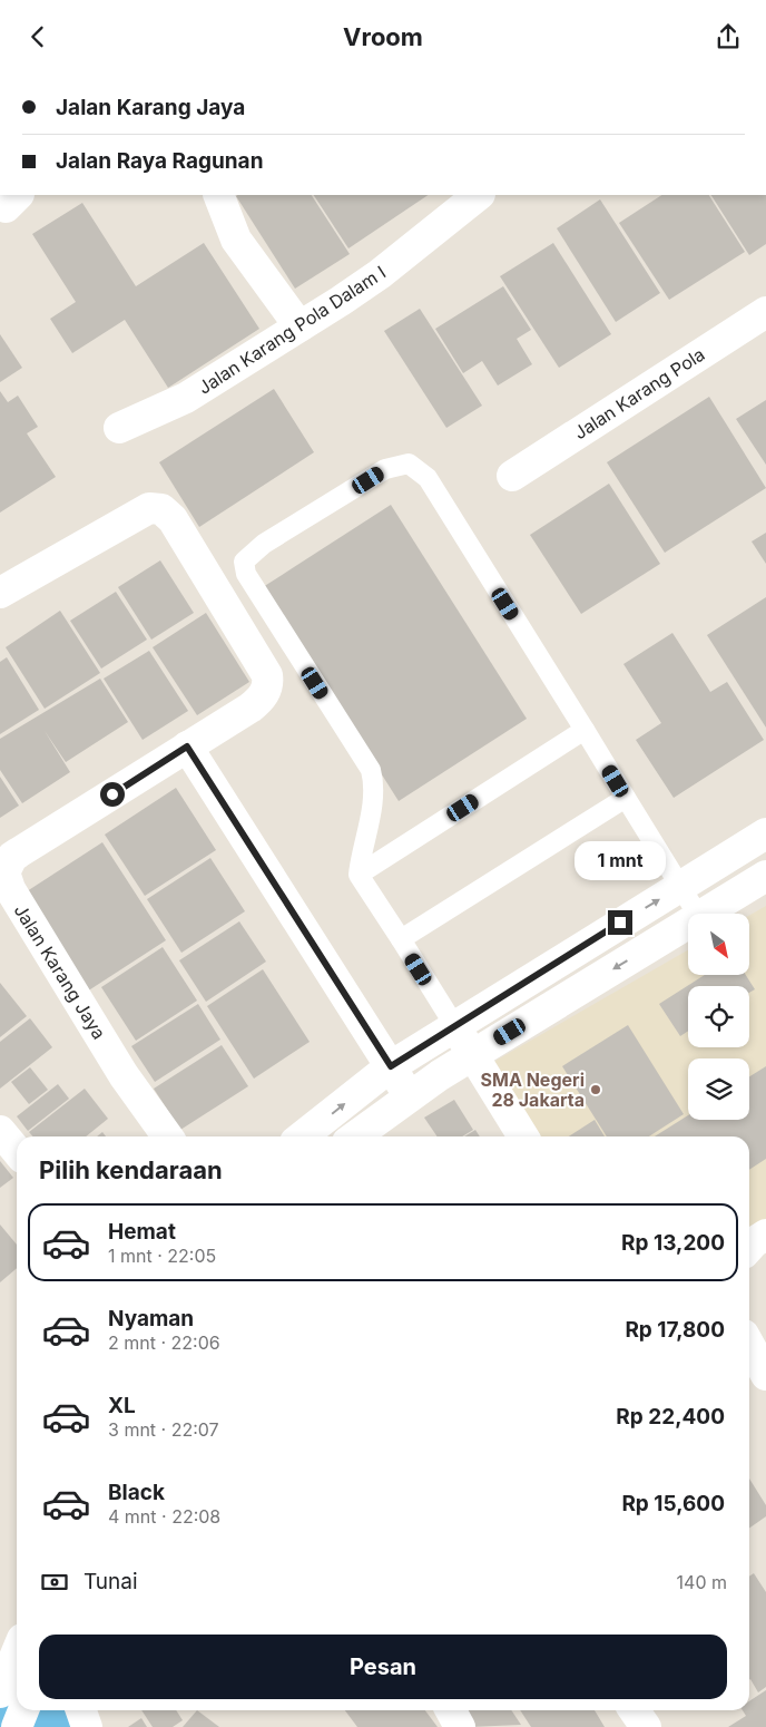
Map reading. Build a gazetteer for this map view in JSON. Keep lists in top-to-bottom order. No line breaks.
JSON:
{"streets":{"street":["Jalan Karang Pola Dalam I","Jalan Karang Pola","Jalan Karang Jaya"]},"places":["SMA Negeri 28 Jakarta"],"north":"bottom right","page":{"header":"Vroom","banner":["Jalan Karang Jaya","Jalan Raya Ragunan"],"bubble":"1 mnt","heading":"Pilih kendaraan","list":[{"name":"Hemat","note":"1 mnt · 22:05","value":"Rp 13,200"},{"name":"Nyaman","note":"2 mnt · 22:06","value":"Rp 17,800"},{"name":"XL","note":"3 mnt · 22:07","value":"Rp 22,400"},{"name":"Black","note":"4 mnt · 22:08","value":"Rp 15,600"}],"pay":["Tunai","140 m"],"buttons":"Pesan"}}
